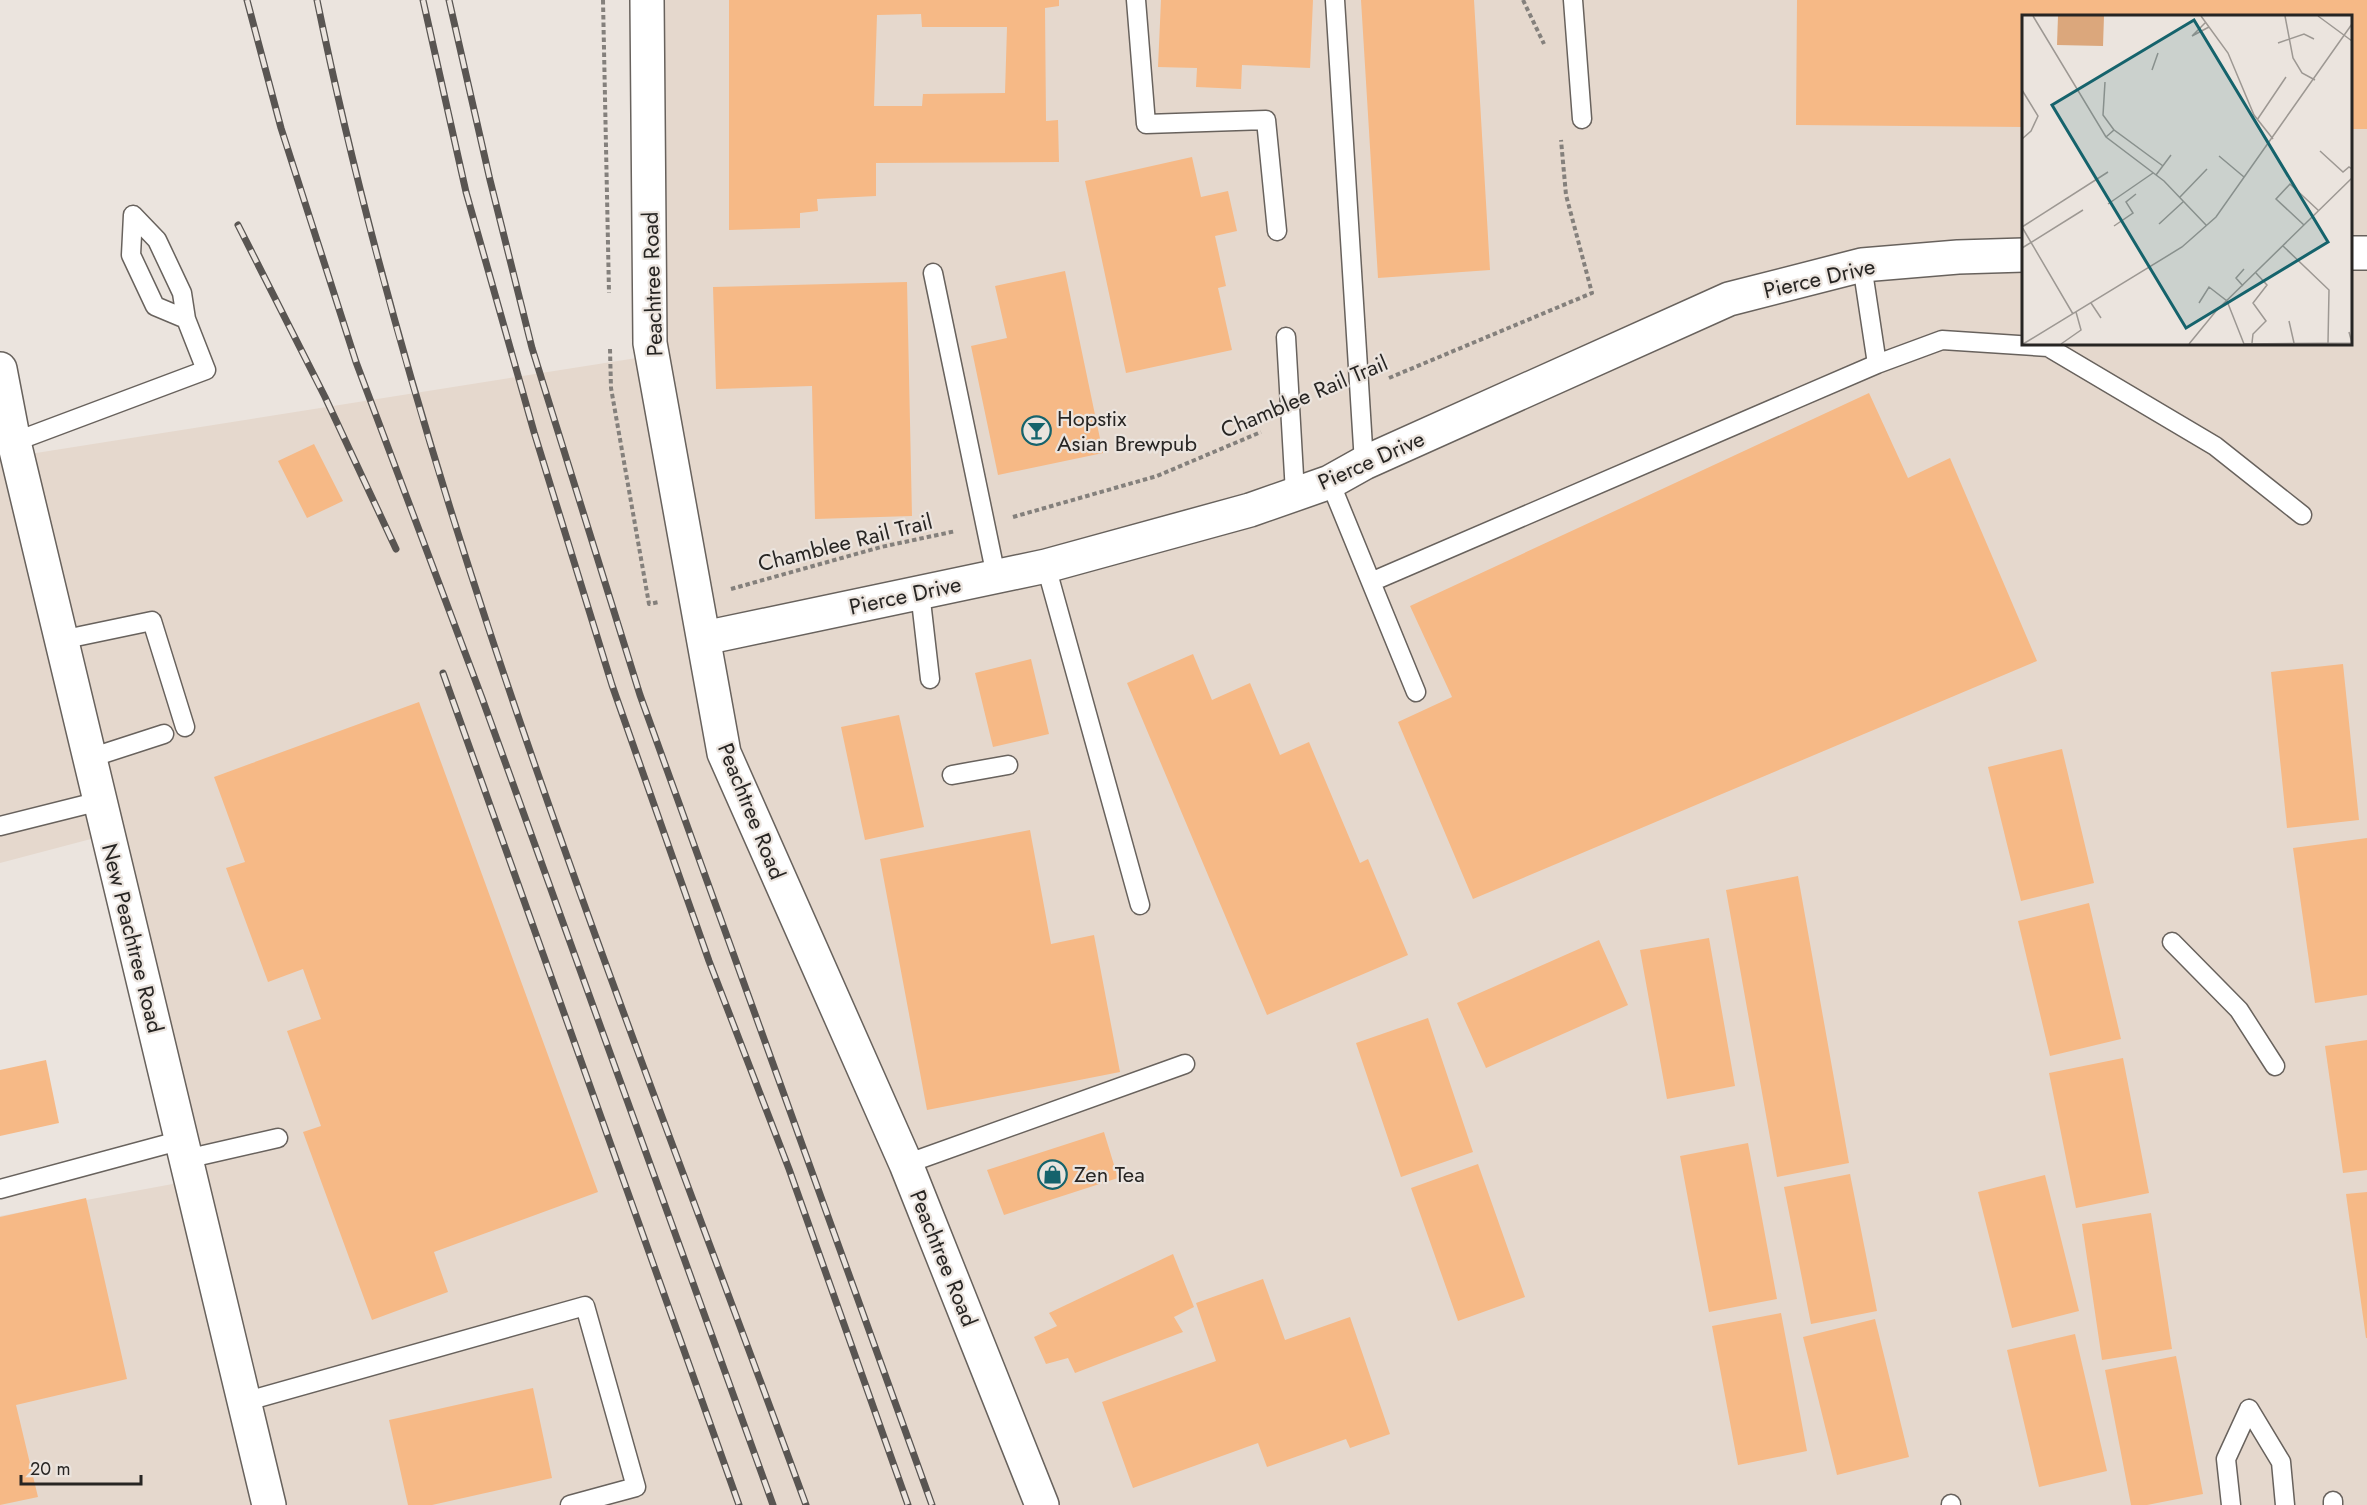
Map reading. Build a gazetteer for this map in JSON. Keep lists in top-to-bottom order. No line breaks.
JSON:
{"streets":{"street":["Pierce Drive","Peachtree Road","New Peachtree Road"],"path":["Chamblee Rail Trail"]},"crossings":[["Pierce Drive","Peachtree Road"]],"places":{"bar":["Hopstix Asian Brewpub"],"shop":["Zen Tea"]},"scale_bar":"20 m"}
